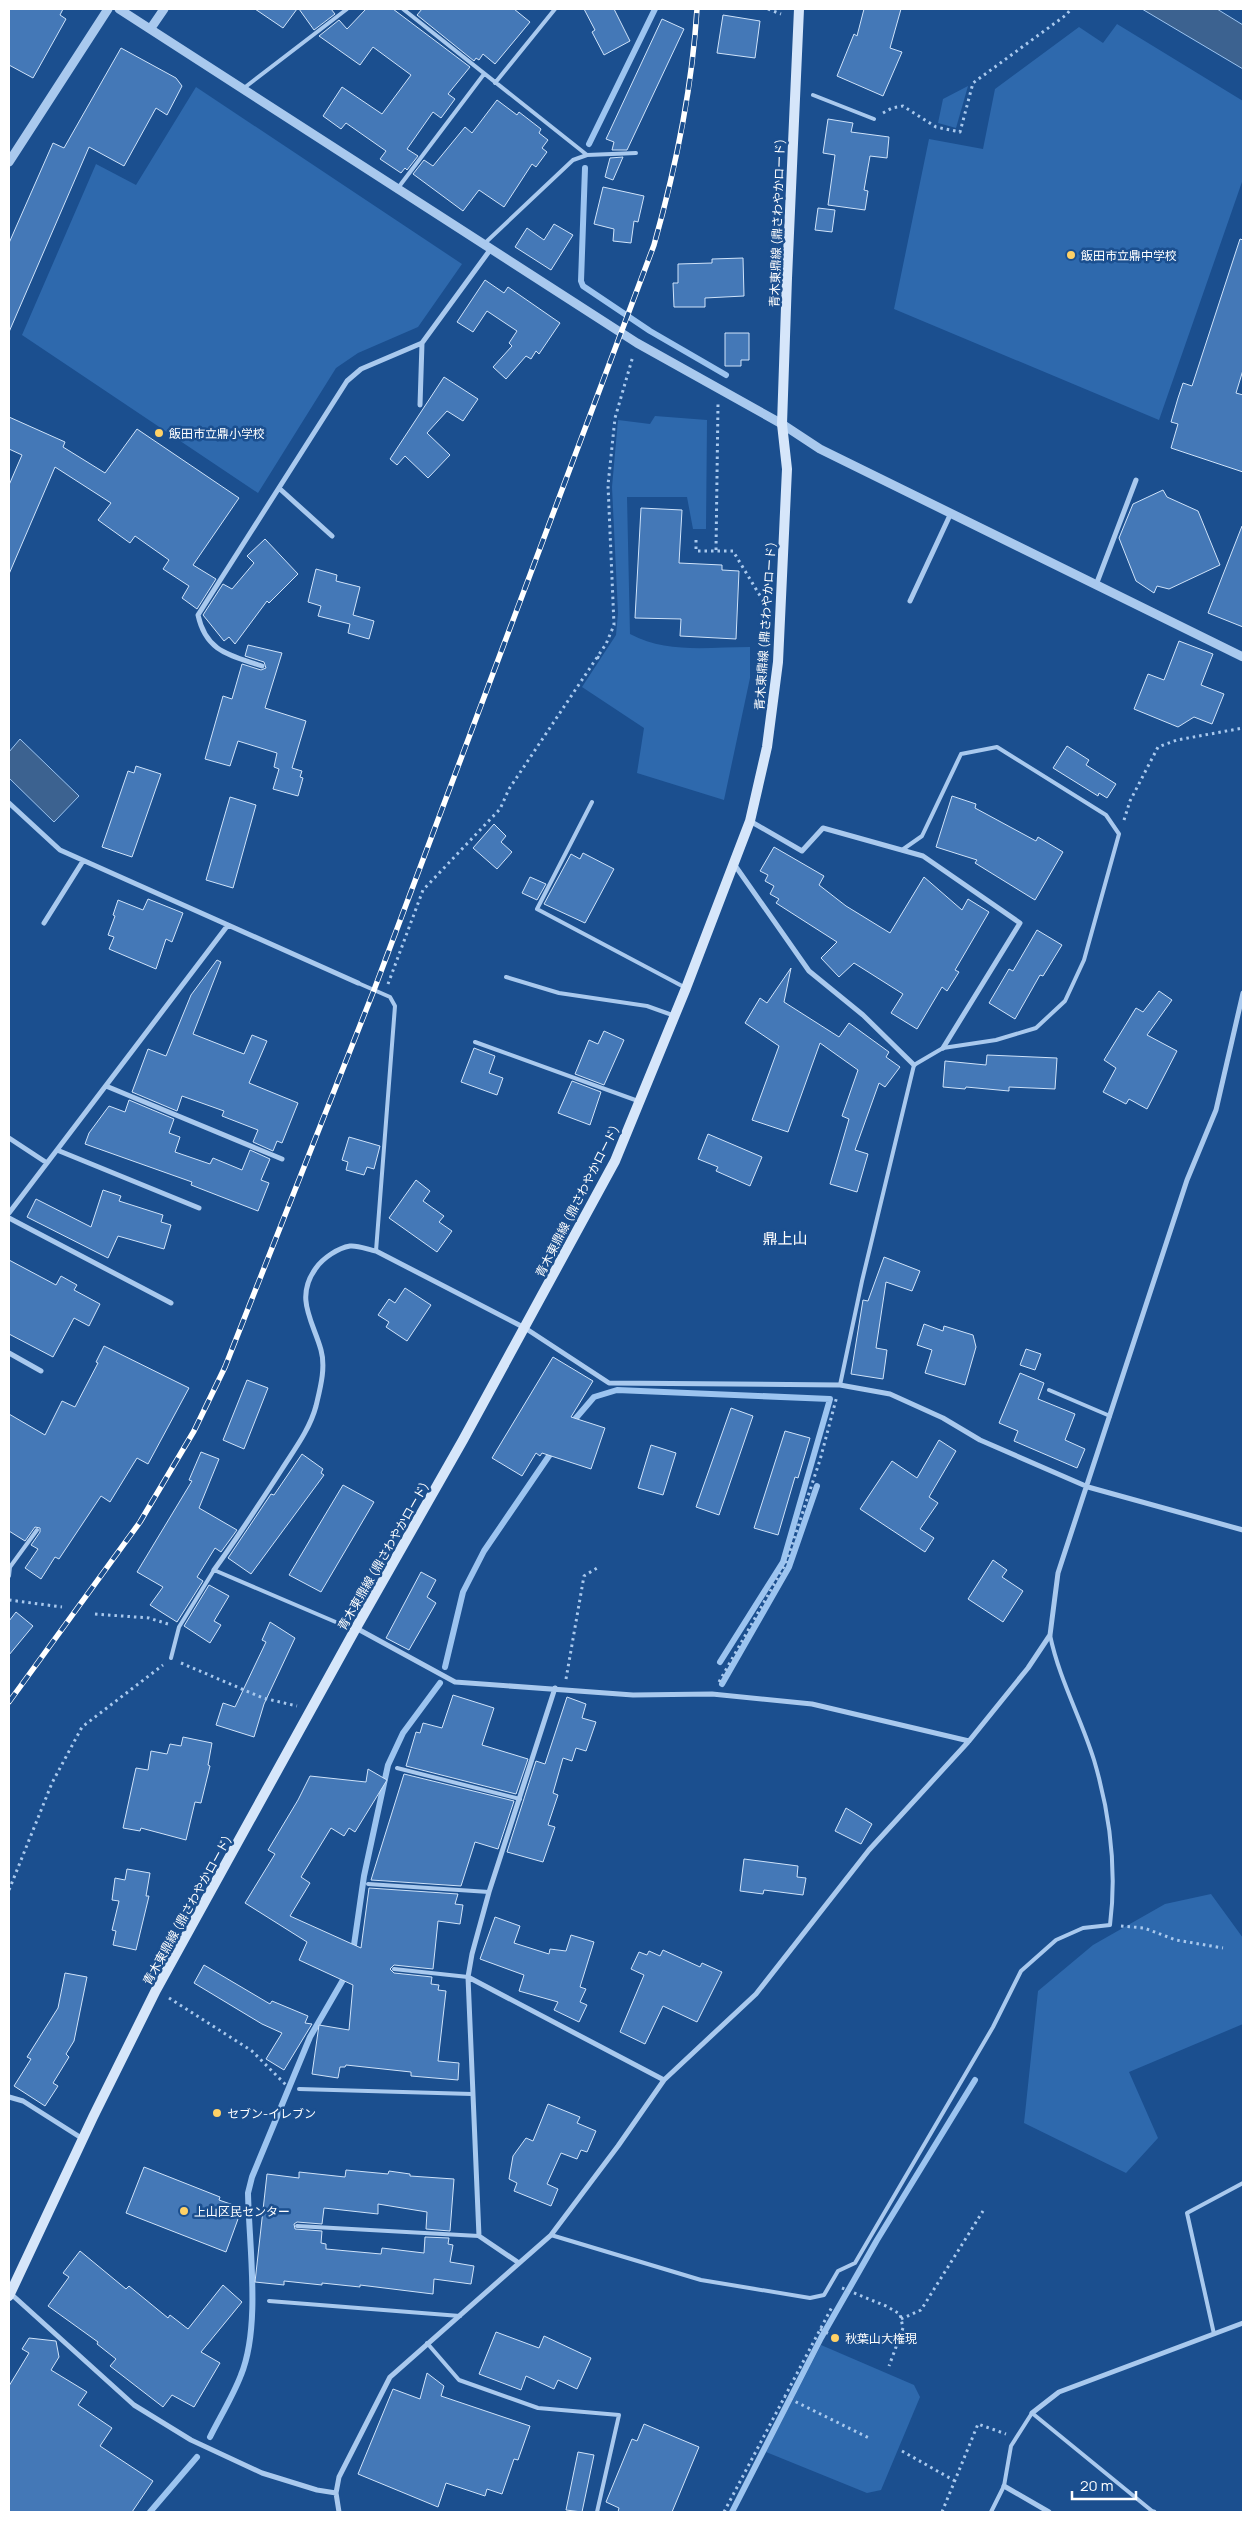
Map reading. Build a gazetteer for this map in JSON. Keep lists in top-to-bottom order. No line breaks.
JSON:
{"streets":{"main road":["青木東鼎線 (鼎さわやかロード)"]},"districts":["鼎上山"],"places":["飯田市立鼎中学校","飯田市立鼎小学校","セブン-イレブン","上山区民センター","秋葉山大権現"],"scale_bar":"20 m"}
